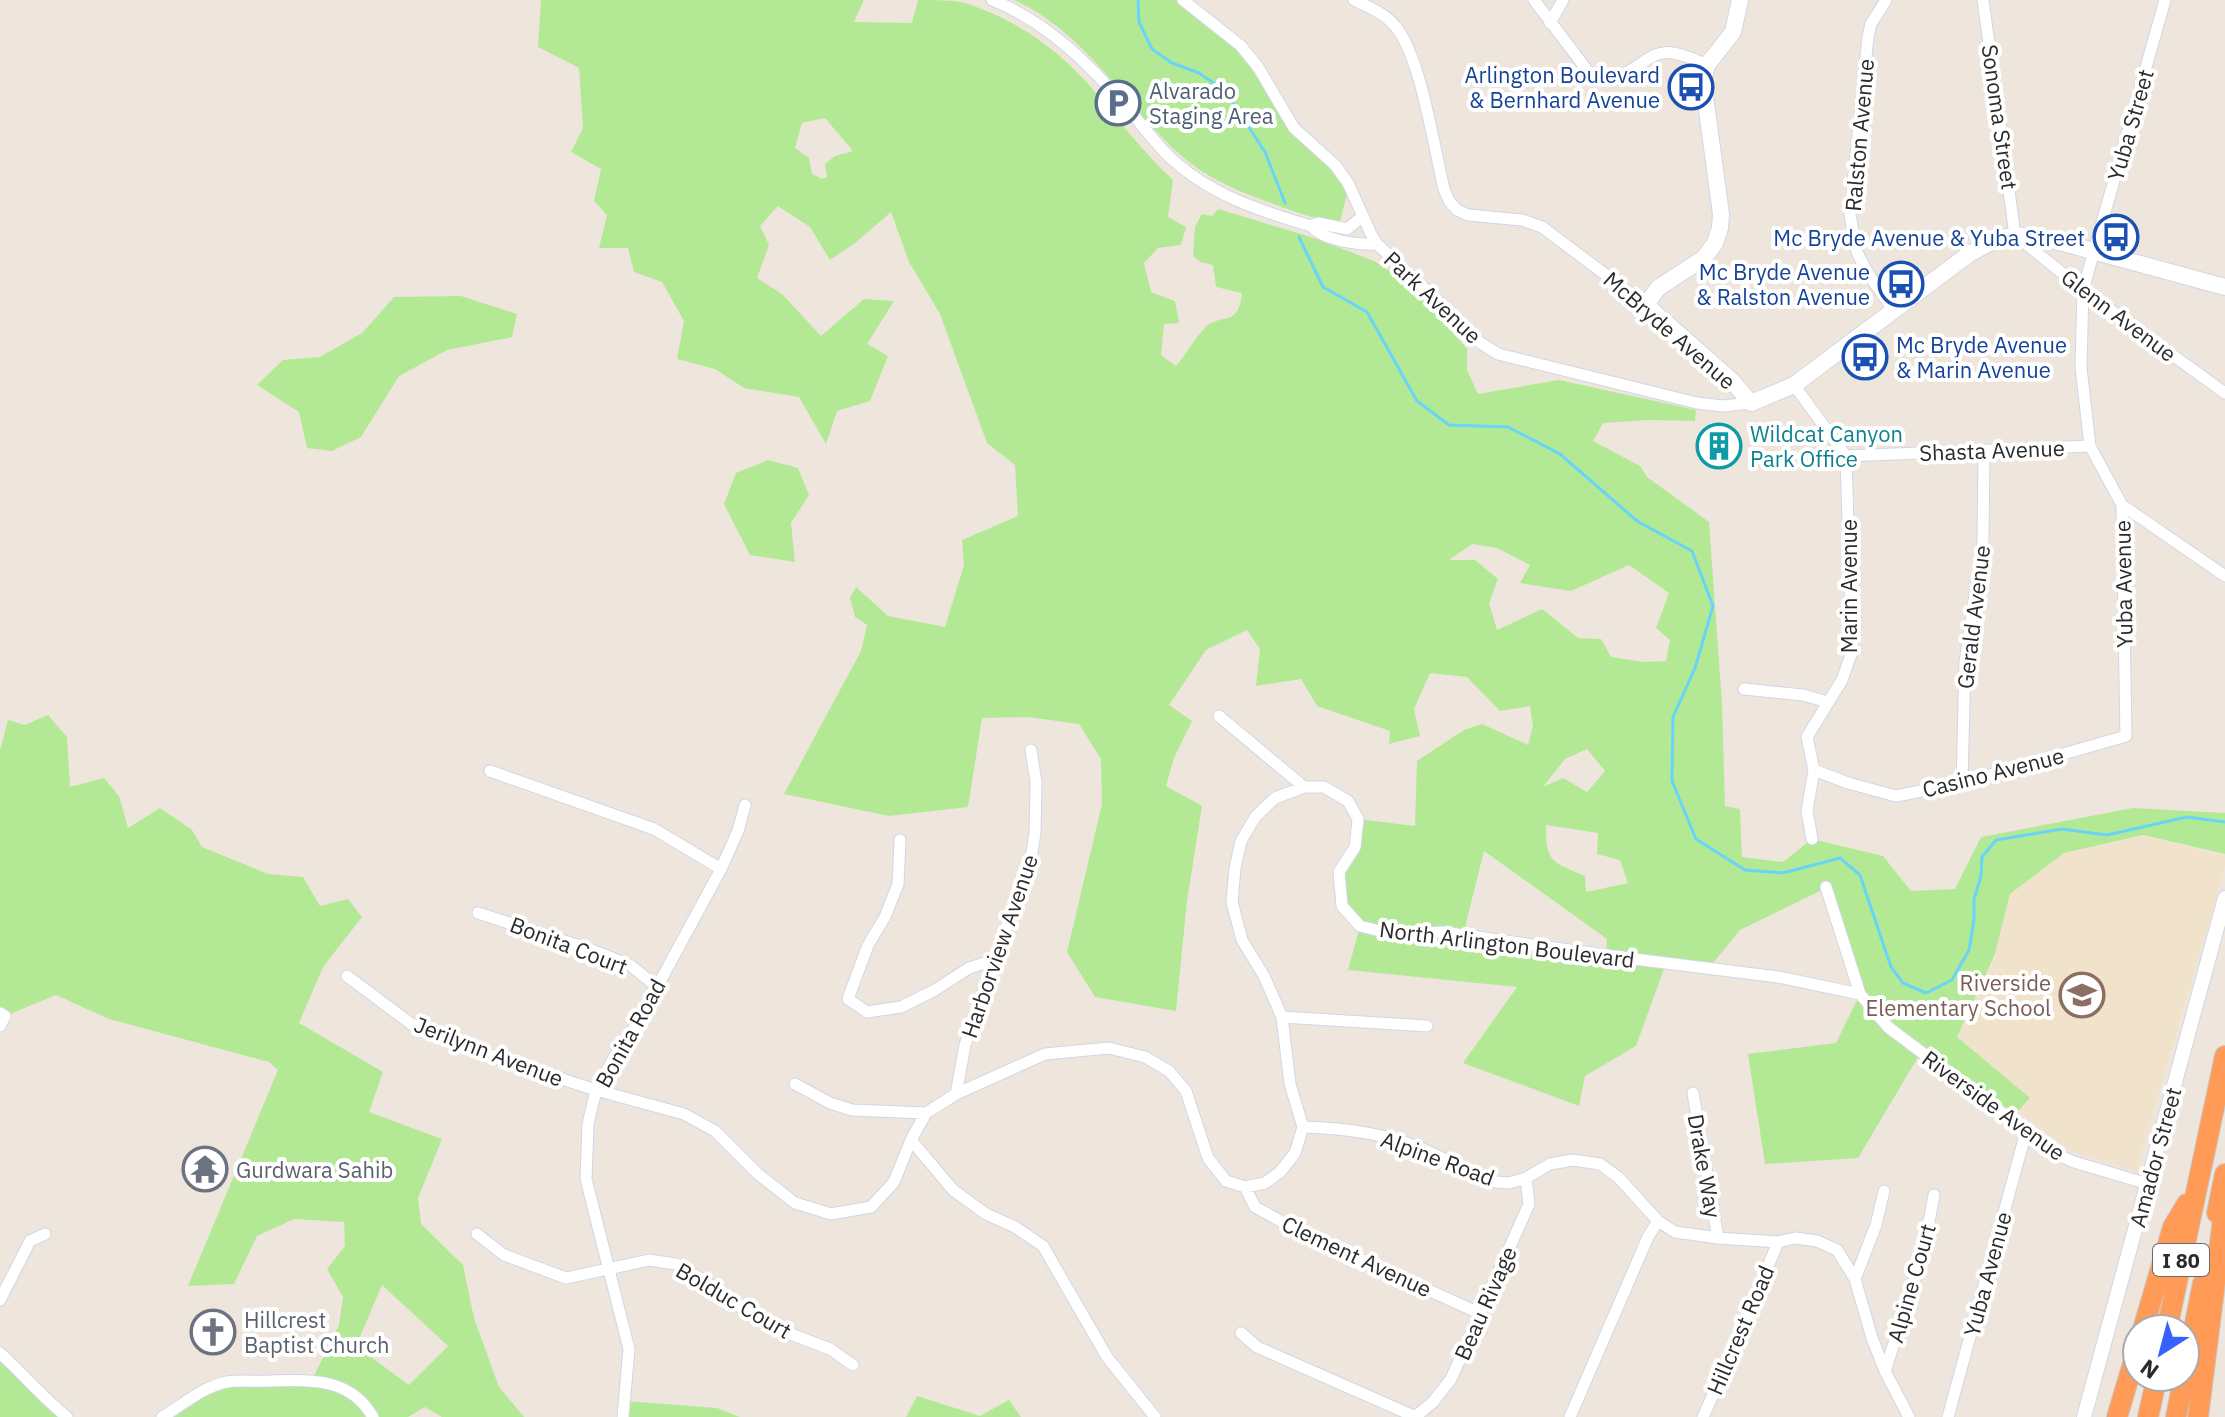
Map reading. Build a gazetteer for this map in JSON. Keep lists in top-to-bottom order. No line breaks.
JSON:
{"streets":{"highway":["I 80"],"main road":["McBryde Avenue"],"street":["Sonoma Street","Yuba Street","Ralston Avenue","Park Avenue","Glenn Avenue","Shasta Avenue","Yuba Avenue","Marin Avenue","Gerald Avenue","Casino Avenue","North Arlington Boulevard","Bonita Court","Harborview Avenue","Bonita Road","Jerilynn Avenue","Riverside Avenue","Amador Street","Alpine Road","Drake Way","Clement Avenue","Alpine Court","Bolduc Court","Beau Rivage","Hillcrest Road"]},"crossings":[["Sonoma Street","Glenn Avenue"],["Sonoma Street","McBryde Avenue"],["Yuba Street","McBryde Avenue"],["Yuba Street","Yuba Avenue"],["Ralston Avenue","McBryde Avenue"],["Park Avenue","McBryde Avenue"],["Glenn Avenue","McBryde Avenue"],["Glenn Avenue","Yuba Avenue"],["McBryde Avenue","Yuba Avenue"],["Shasta Avenue","Yuba Avenue"],["Shasta Avenue","Marin Avenue"],["Shasta Avenue","Gerald Avenue"],["Yuba Avenue","Casino Avenue"],["Yuba Avenue","Riverside Avenue"],["Marin Avenue","Casino Avenue"],["Gerald Avenue","Casino Avenue"],["North Arlington Boulevard","Riverside Avenue"],["Bonita Court","Bonita Road"],["Bonita Road","Jerilynn Avenue"],["Bonita Road","Bolduc Court"],["Riverside Avenue","Amador Street"],["Alpine Road","Drake Way"],["Alpine Road","Alpine Court"],["Alpine Road","Beau Rivage"],["Alpine Road","Hillcrest Road"],["Clement Avenue","Beau Rivage"]],"places":{"bus stop":["Arlington Boulevard & Bernhard Avenue","Mc Bryde Avenue & Yuba Street","Mc Bryde Avenue & Ralston Avenue","Mc Bryde Avenue & Marin Avenue"],"parking":["Alvarado Staging Area"],"building":["Wildcat Canyon Park Office"],"school or university":["Riverside Elementary School"],"temple":["Gurdwara Sahib"],"church":["Hillcrest Baptist Church"]},"north":"bottom left"}
